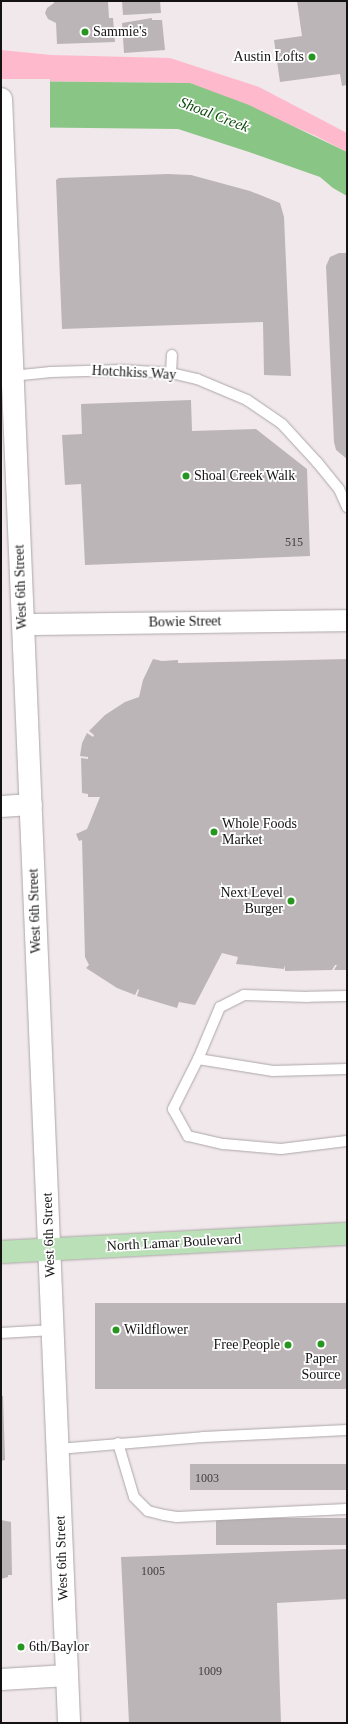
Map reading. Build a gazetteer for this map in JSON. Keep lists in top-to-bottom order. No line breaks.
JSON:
{"streets":{"main road":["West 6th Street","North Lamar Boulevard"],"street":["Bowie Street"],"lane":["Hotchkiss Way"]},"crossings":[["Hotchkiss Way","West 6th Street"],["West 6th Street","Bowie Street"],["West 6th Street","North Lamar Boulevard"]],"water":["Shoal Creek"],"places":["Sammie's","Austin Lofts","Shoal Creek Walk","Whole Foods Market","Next Level Burger","Wildflower","Paper Source","Free People","6th/Baylor"],"house_numbers":["515","1003","1005","1009"]}
